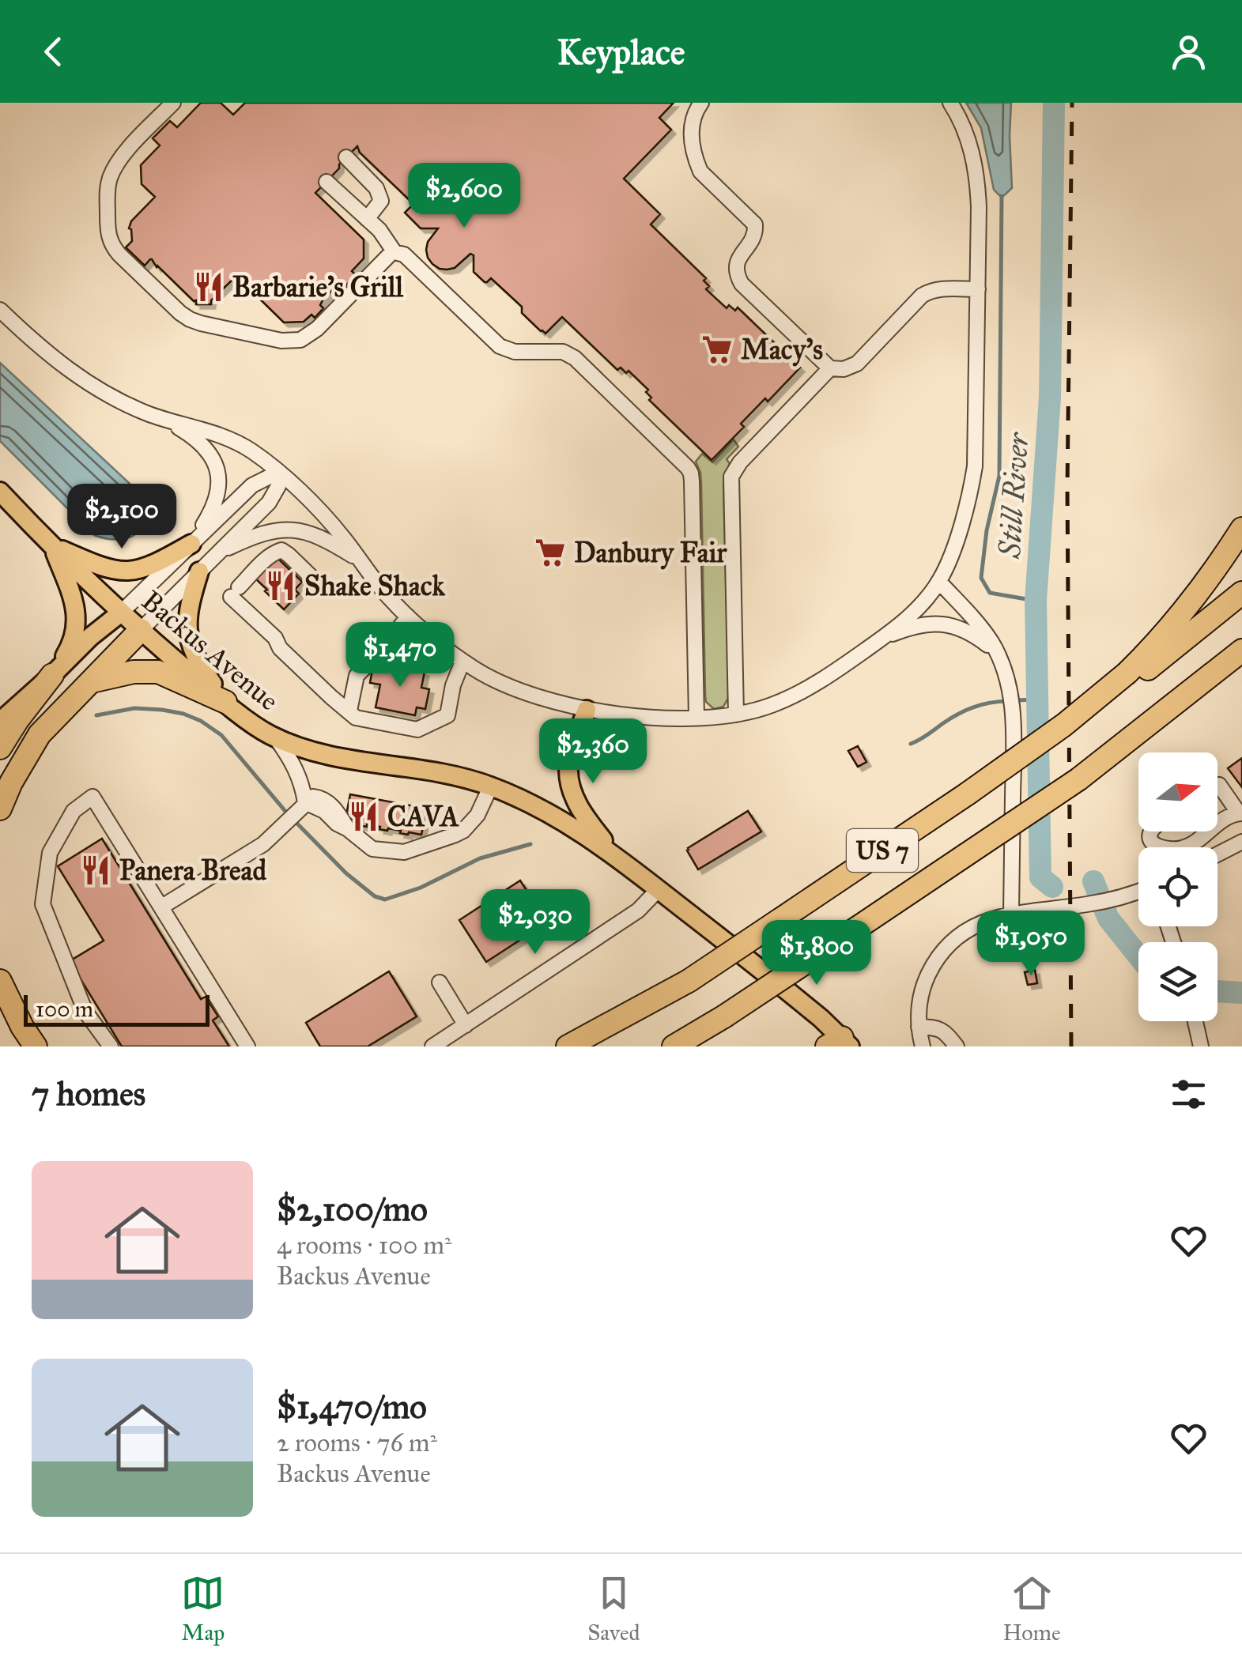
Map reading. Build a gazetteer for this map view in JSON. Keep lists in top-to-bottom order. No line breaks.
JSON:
{"streets":{"highway":["US 7"],"main road":["Backus Avenue"]},"water":["Still River"],"places":{"restaurant":["Barbarie's Grill","Shake Shack","CAVA","Panera Bread"],"supermarket":["Macy's","Danbury Fair"]},"scale_bar":"100 m","north":"right","page":{"header":"Keyplace","price":["$2,600","$2,100","$1,470","$2,360","$2,030","$1,050","$1,800"],"scale":"100 m","heading":"7 homes","list":[{"name":"$2,100/mo","note":"4 rooms · 100 m² · Backus Avenue"},{"name":"$1,470/mo","note":"2 rooms · 76 m² · Backus Avenue"}],"tabs":["Map","Saved","Home"]}}
